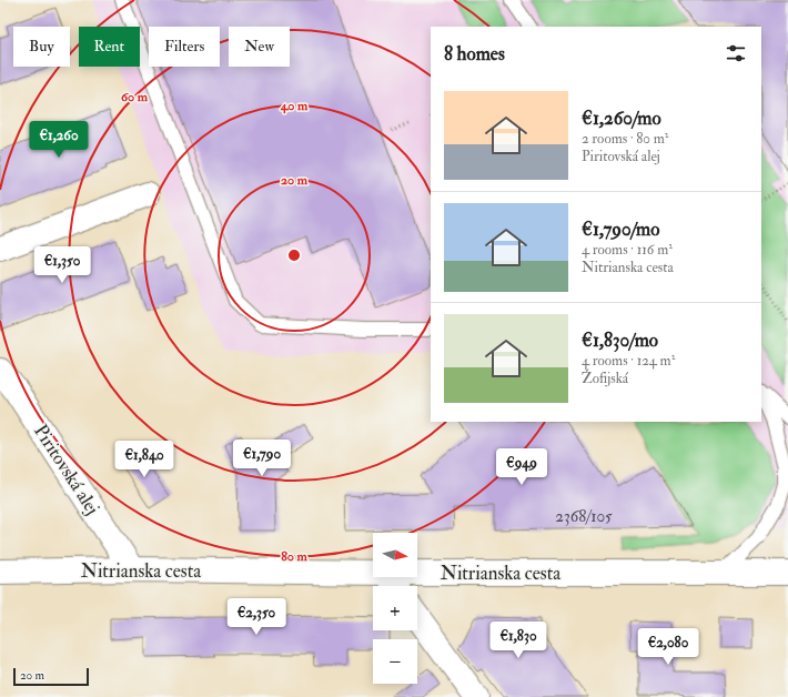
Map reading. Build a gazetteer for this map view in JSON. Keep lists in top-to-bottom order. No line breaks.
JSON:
{"streets":{"main road":["Piritovská alej","Nitrianska cesta"]},"crossings":[["Piritovská alej","Nitrianska cesta"]],"house_numbers":["2368/105"],"scale_bar":"20 m","north":"right","page":{"chip":["Buy","Rent","Filters","New"],"heading":"8 homes","list":[{"name":"€1,260/mo","note":"2 rooms · 80 m² · Piritovská alej"},{"name":"€1,790/mo","note":"4 rooms · 116 m² · Nitrianska cesta"},{"name":"€1,830/mo","note":"4 rooms · 124 m² · Žofijská"}],"price":["€1,260","€1,350","€1,790","€1,840","€949","€2,350","€1,830","€2,080"],"map_buttons":["+","−"],"scale":"20 m"},"rings":["60 m","40 m","20 m","80 m"]}
